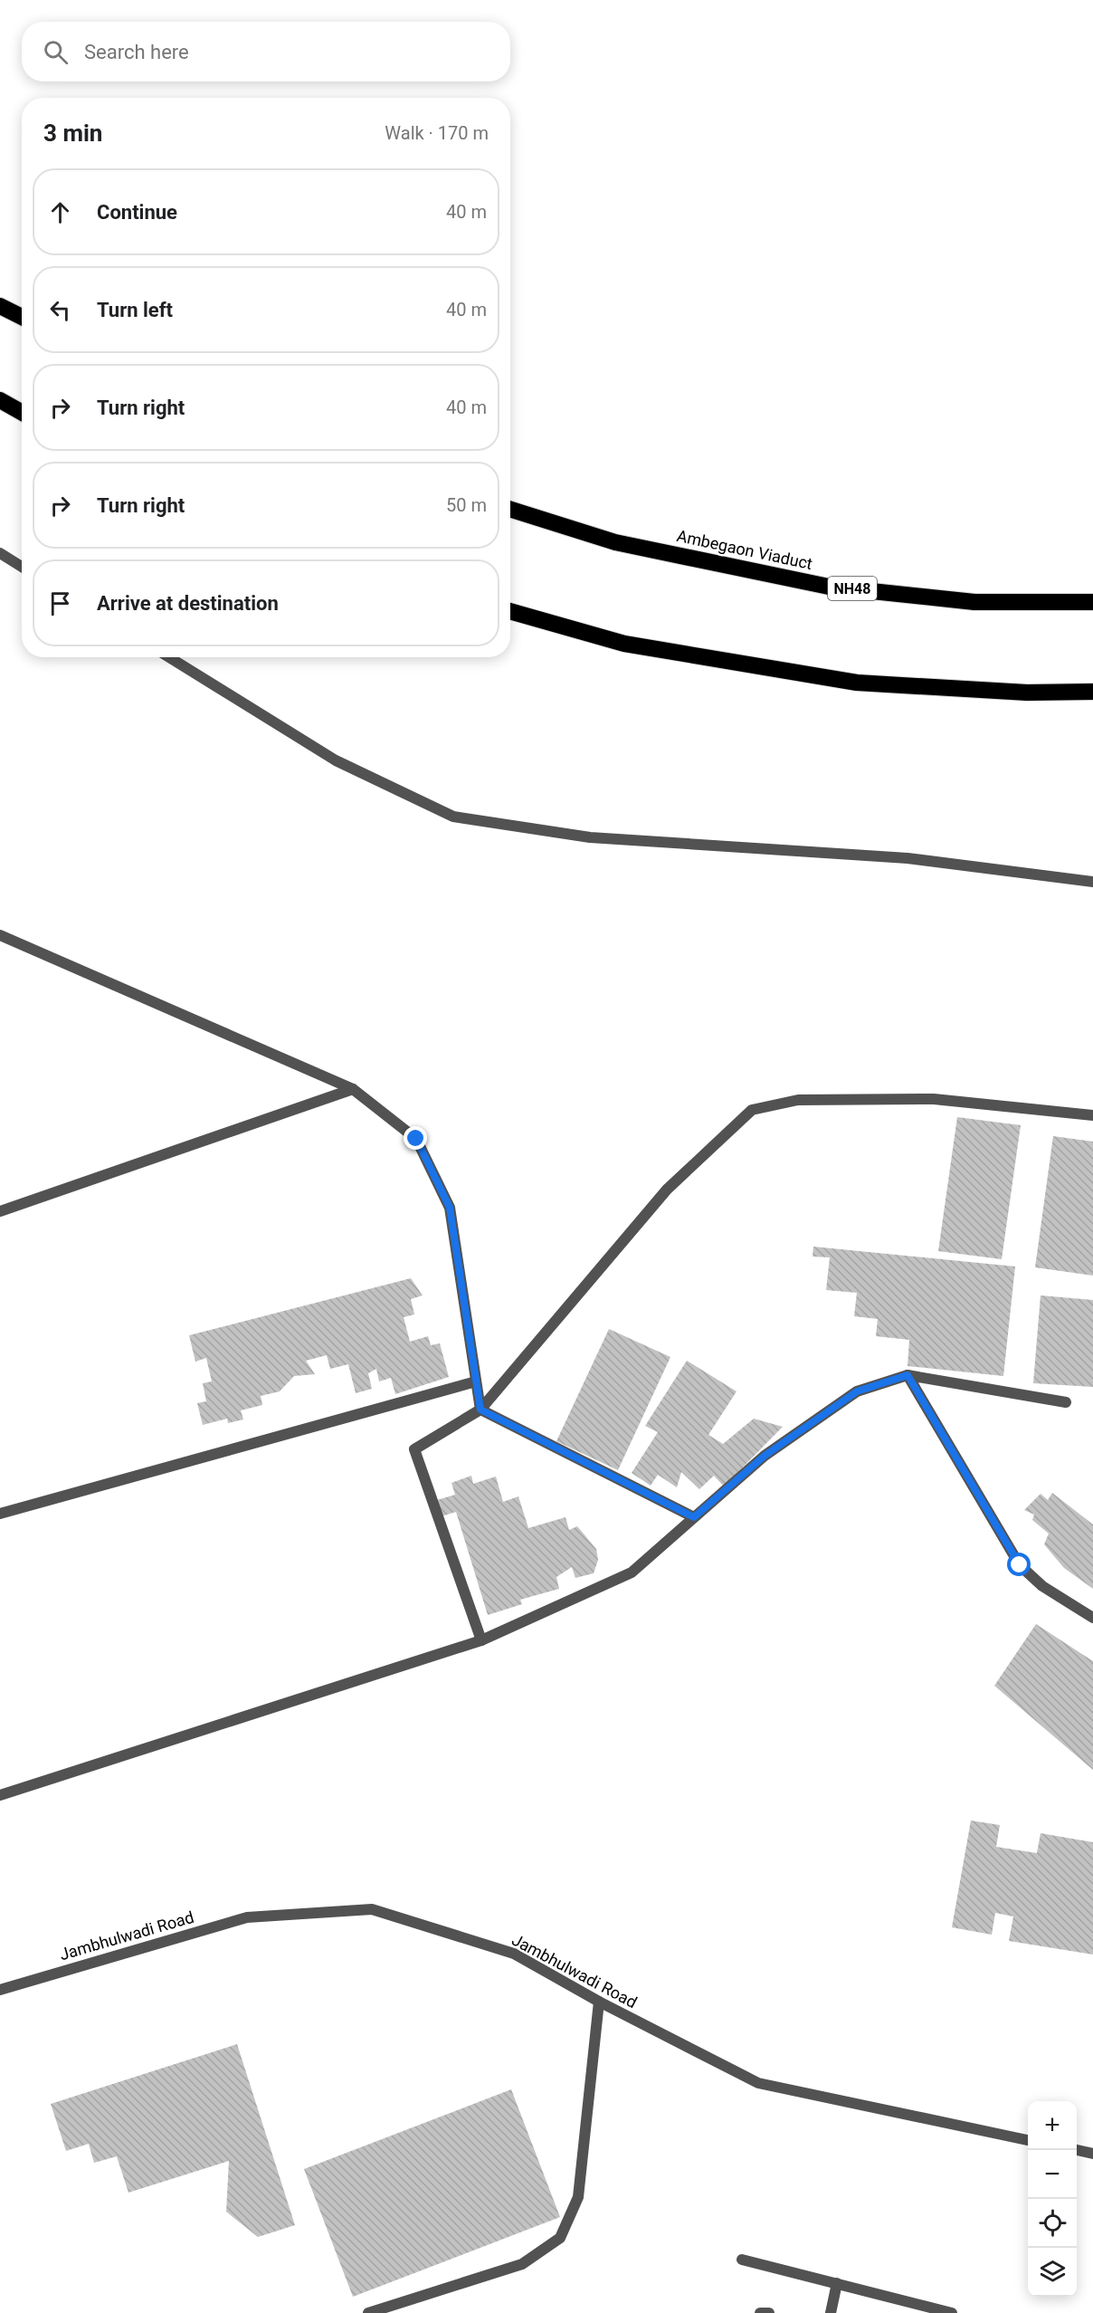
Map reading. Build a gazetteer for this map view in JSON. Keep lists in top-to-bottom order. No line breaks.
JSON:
{"streets":{"highway":["Ambegaon Viaduct","NH48"],"street":["Jambhulwadi Road"]},"page":{"search":"Search here","heading":["3 min","Walk · 170 m"],"list":[["Continue","40 m"],["Turn left","40 m"],["Turn right","40 m"],["Turn right","50 m"],"Arrive at destination"],"map_buttons":["+","−"]}}
